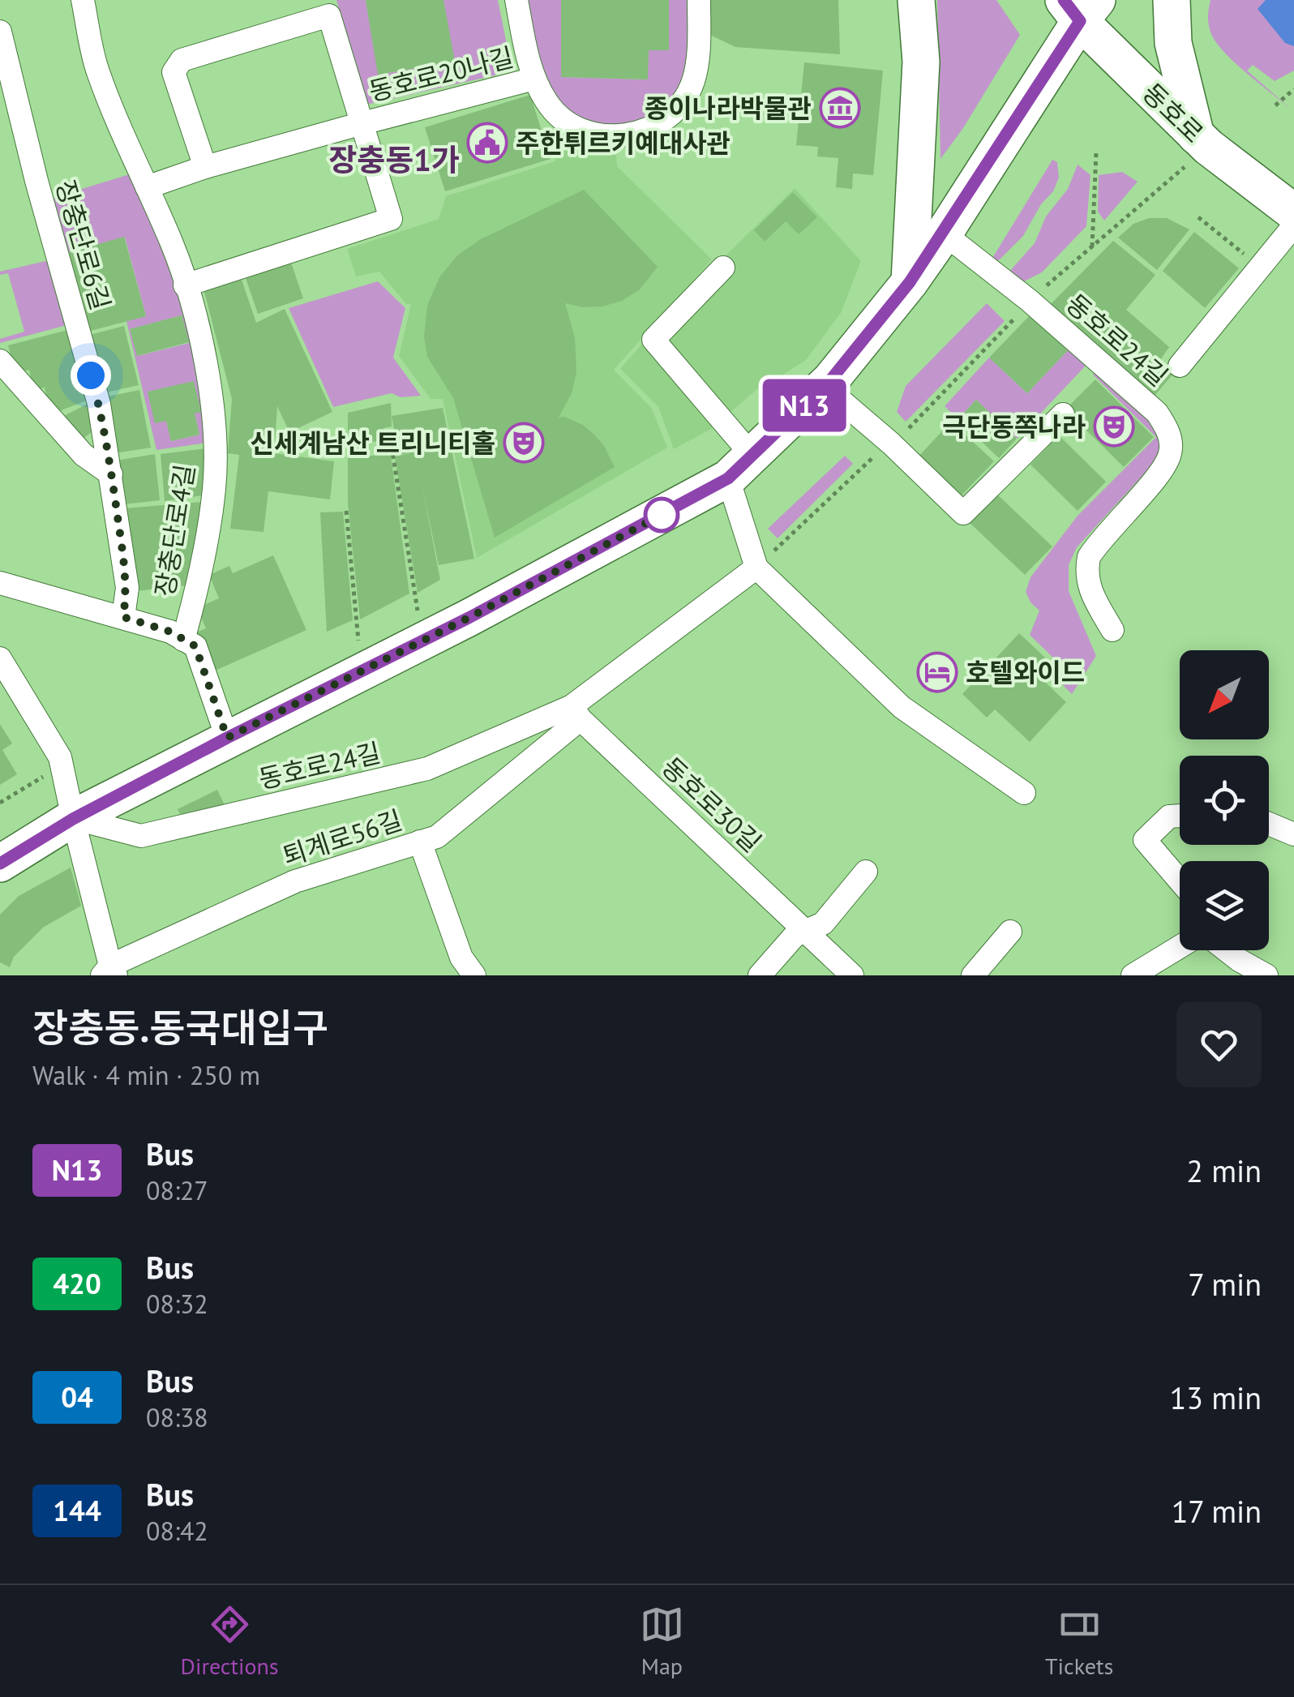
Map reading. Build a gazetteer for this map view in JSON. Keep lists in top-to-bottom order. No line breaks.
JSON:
{"streets":{"main road":["동호로"],"street":["동호로20나길","장충단로6길","동호로24길","장충단로4길","동호로30길","퇴계로56길"]},"crossings":[["동호로","동호로24길"],["동호로24길","동호로30길"],["동호로24길","퇴계로56길"],["동호로30길","퇴계로56길"]],"districts":["장충동1가"],"places":{"museum":["종이나라박물관"],"public building":["주한튀르키예대사관"],"theatre":["극단동쪽나라","신세계남산 트리니티홀"],"hotel":["호텔와이드"]},"lines":["bus line N13"],"north":"bottom left","page":{"on_map":"N13","heading":["장충동.동국대입구","Walk · 4 min · 250 m"],"list":[{"mark":"N13","name":"Bus","note":"08:27","value":"2 min"},{"mark":"420","name":"Bus","note":"08:32","value":"7 min"},{"mark":"04","name":"Bus","note":"08:38","value":"13 min"},{"mark":"144","name":"Bus","note":"08:42","value":"17 min"}],"tabs":["Directions","Map","Tickets"]}}
